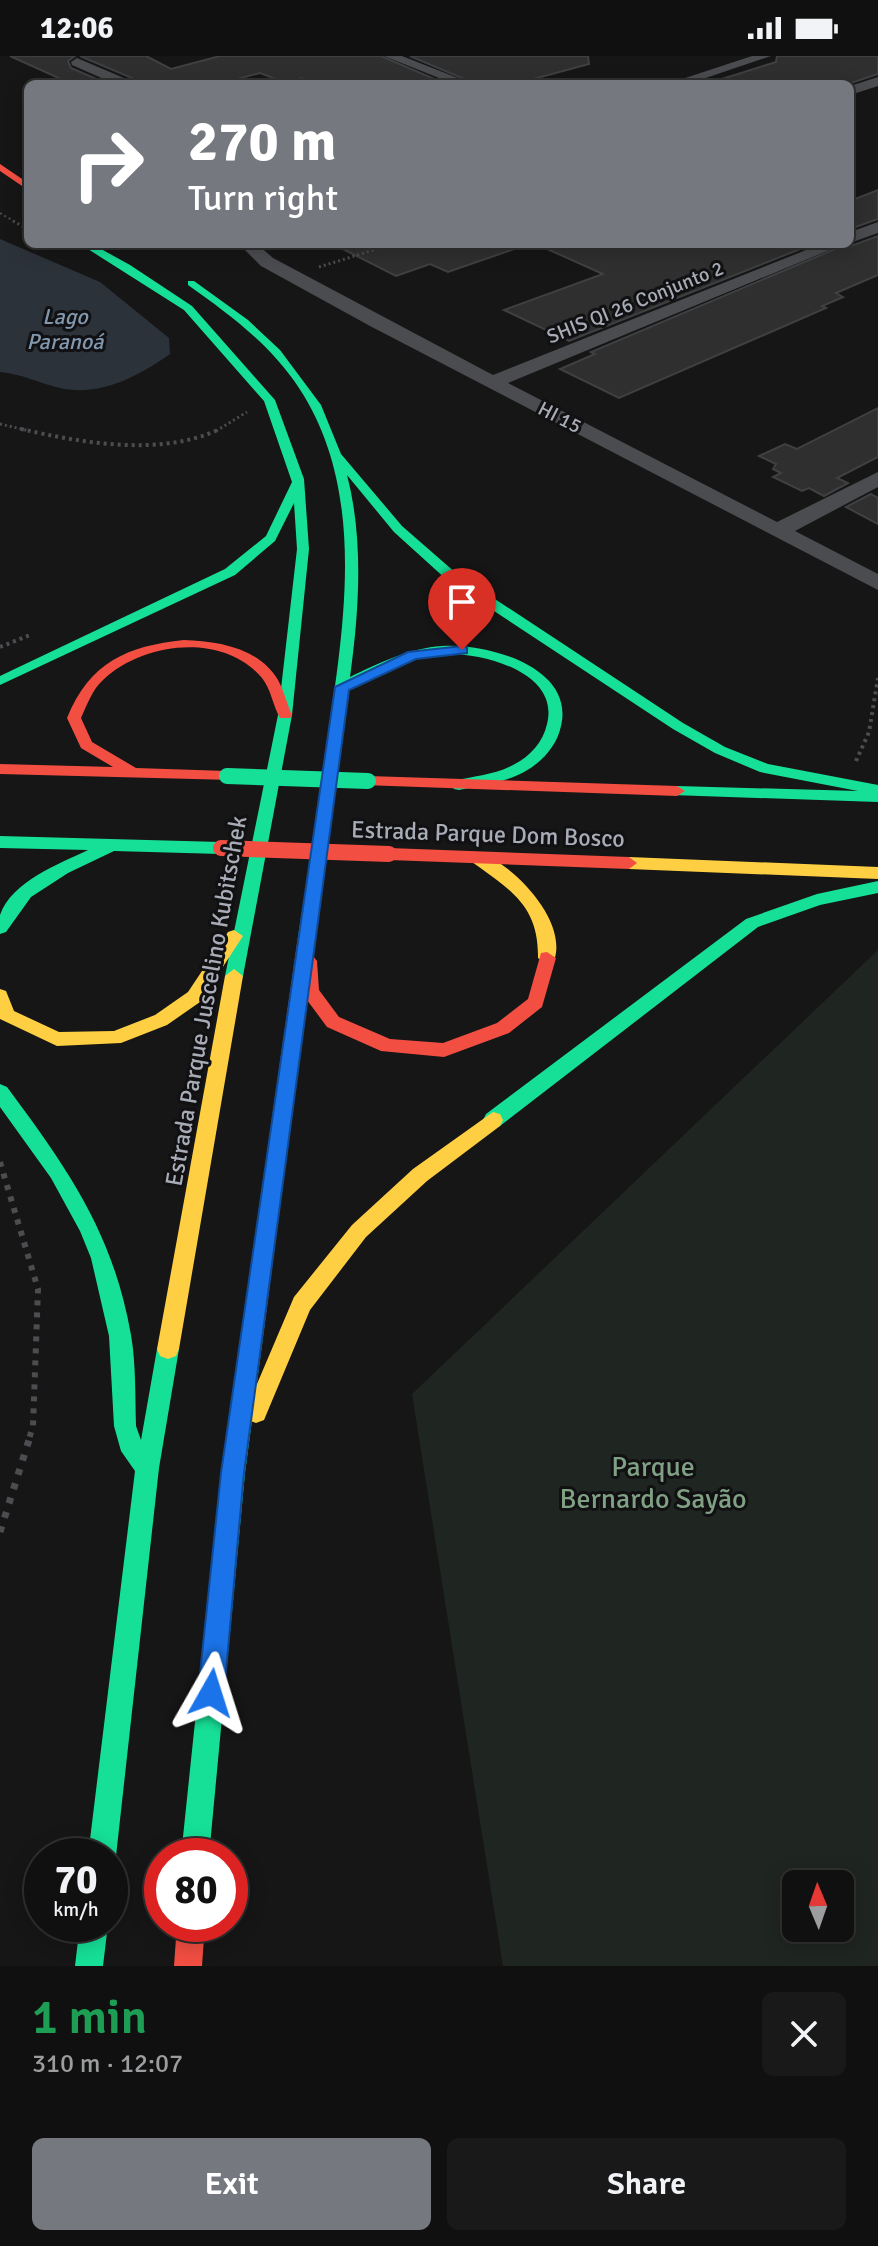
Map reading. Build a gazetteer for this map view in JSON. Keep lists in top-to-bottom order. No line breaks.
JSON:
{"streets":{"main road":["Estrada Parque Dom Bosco","Estrada Parque Juscelino Kubitschek"],"street":["SHIS QI 26 Conjunto 2","HI 15"]},"crossings":[["SHIS QI 26 Conjunto 2","HI 15"]],"water":["Lago Paranoá"],"parks":["Parque Bernardo Sayão"],"north":"top","page":{"status":"12:06","turn":["270 m","Turn right"],"speed":"70 km/h","limit":"80","heading":["1 min","310 m · 12:07"],"buttons":["Exit","Share"]}}
